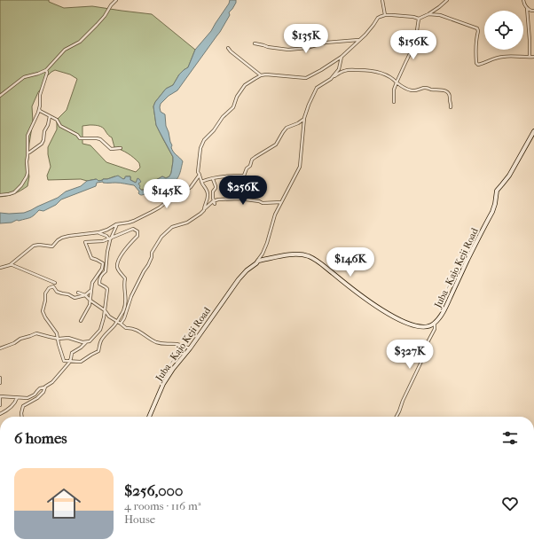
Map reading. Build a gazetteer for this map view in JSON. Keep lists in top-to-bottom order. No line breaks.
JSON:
{"streets":{"main road":["Juba - Kajo Keji Road"]},"page":{"price":["$135K","$156K","$256K","$145K","$146K","$327K"],"heading":"6 homes","list":[{"name":"$256,000","note":"4 rooms · 116 m² · House"}]}}
